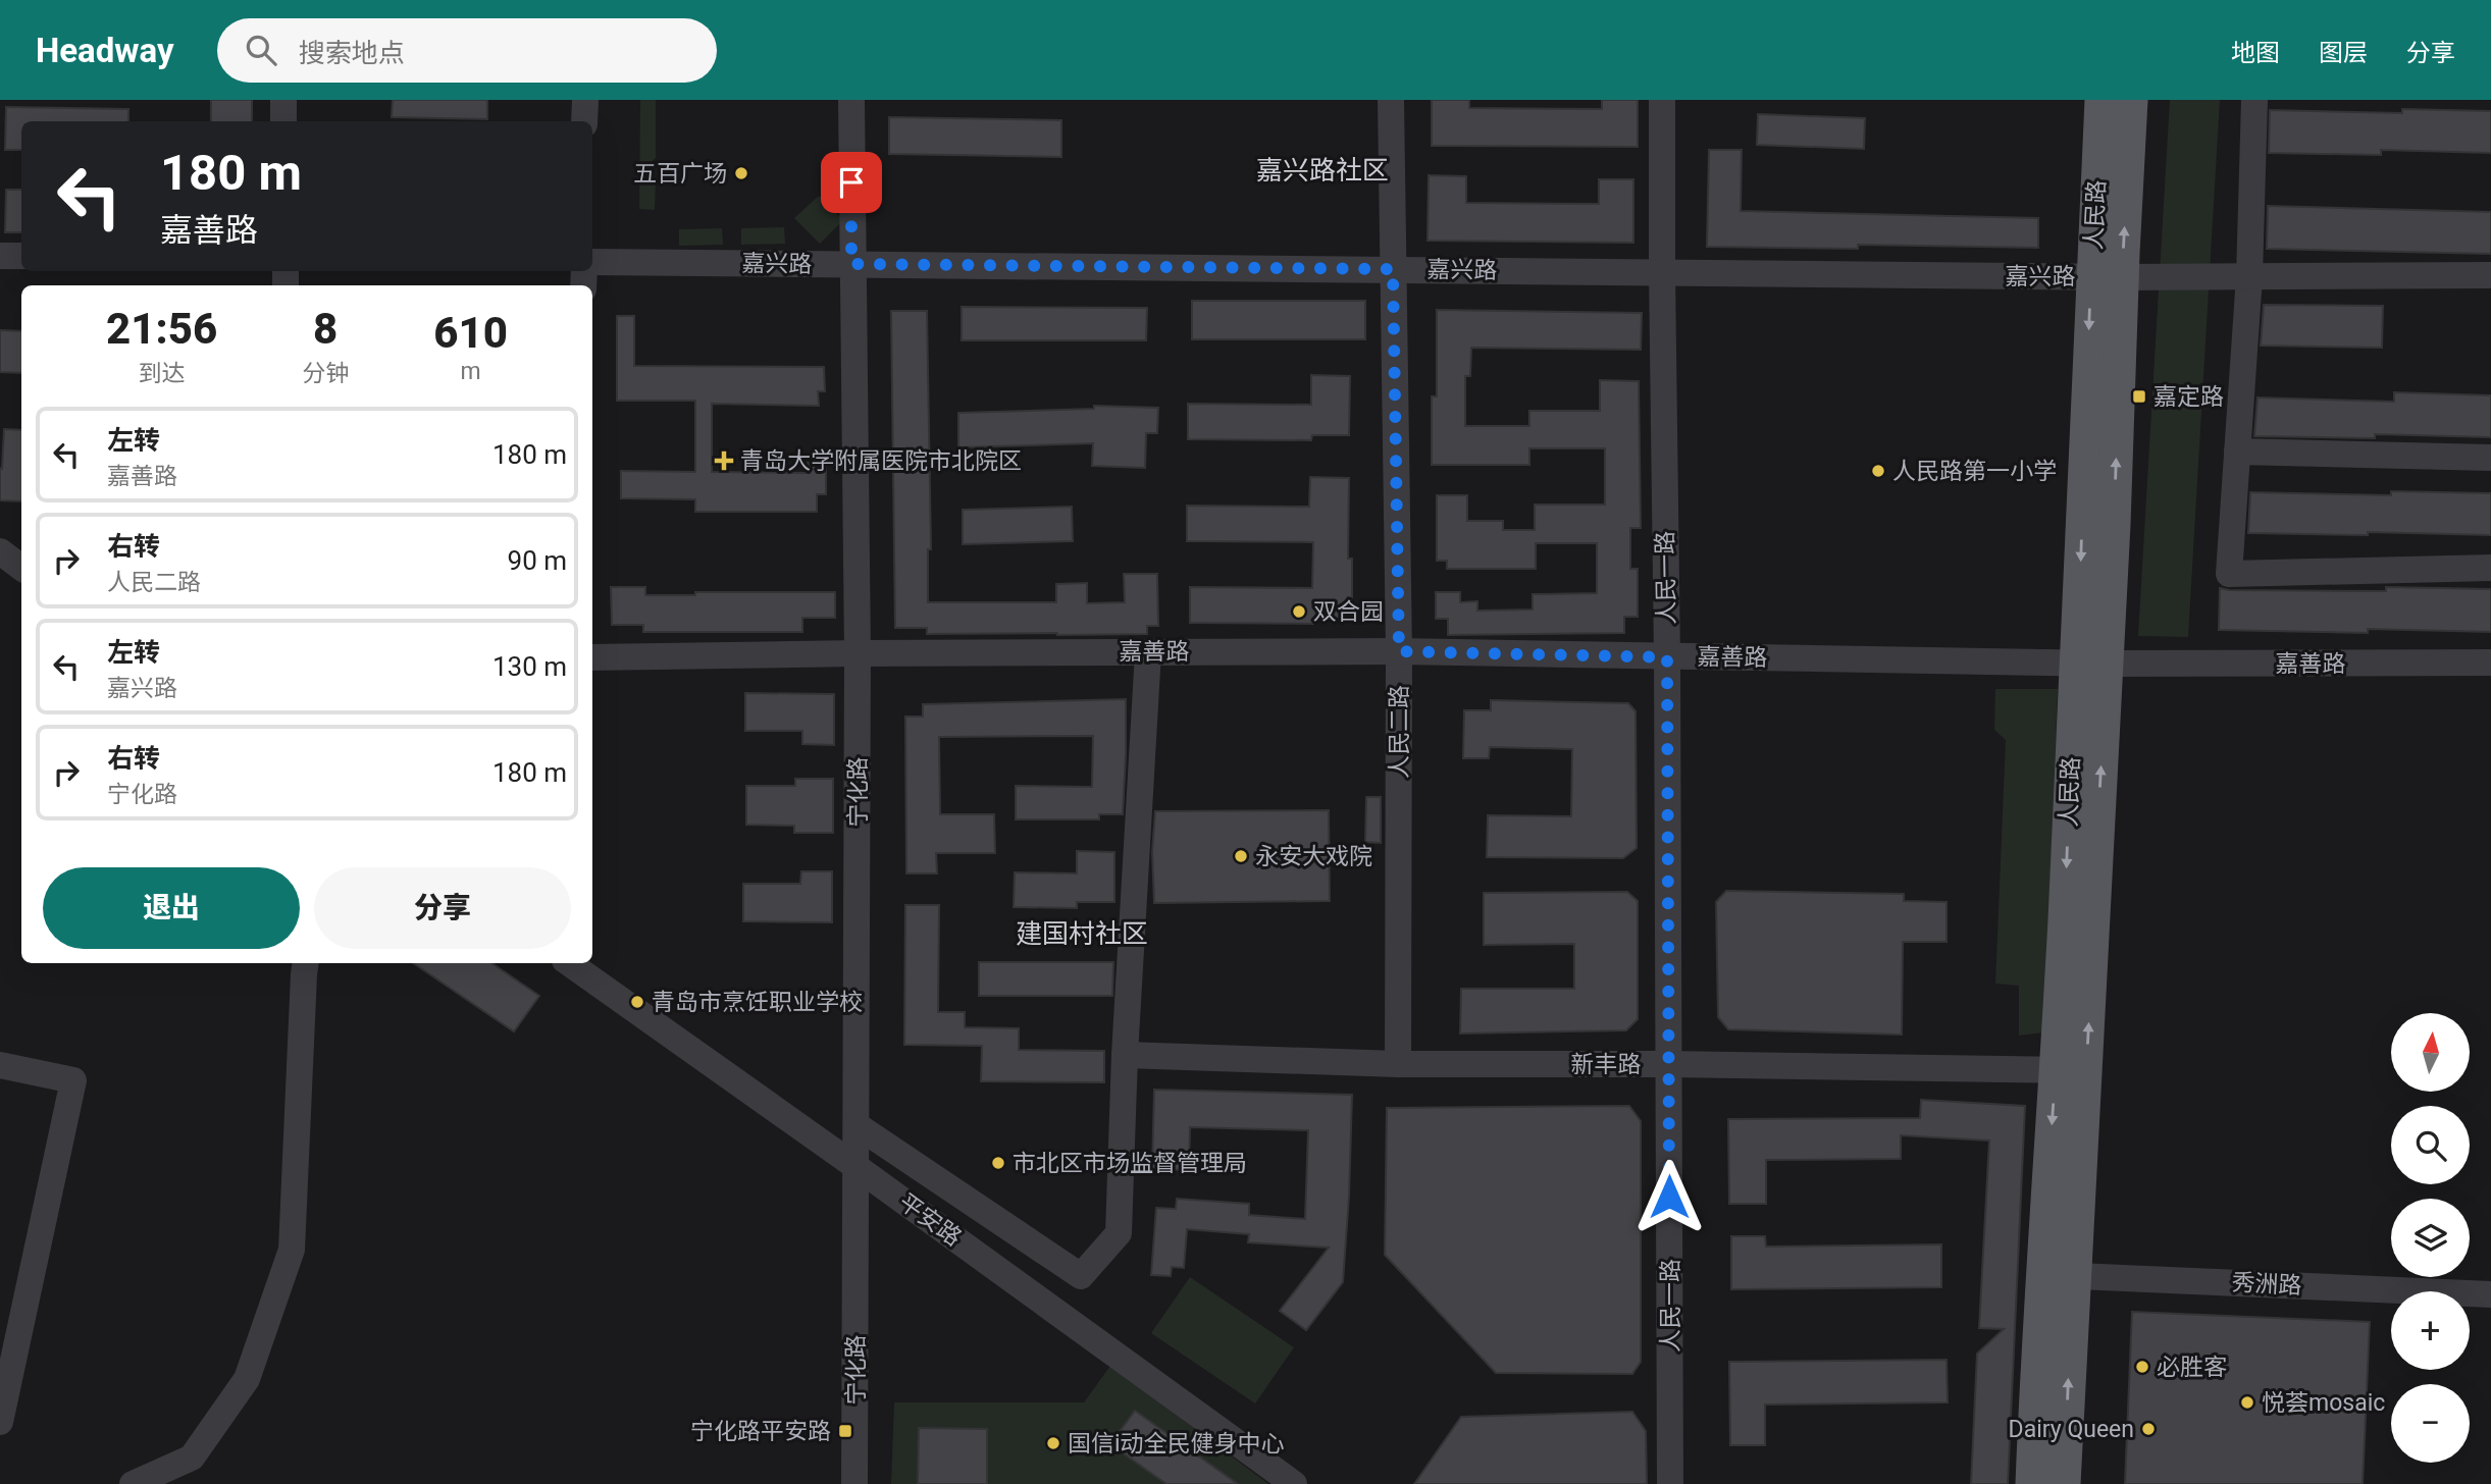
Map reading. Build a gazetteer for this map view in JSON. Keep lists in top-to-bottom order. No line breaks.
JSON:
{"streets":{"main road":["人民路"],"street":["嘉兴路","人民一路","嘉善路","人民二路","宁化路","新丰路","平安路","秀洲路"]},"crossings":[["人民路","嘉兴路"],["人民路","嘉善路"],["人民路","新丰路"],["人民路","秀洲路"],["嘉兴路","人民一路"],["嘉兴路","人民二路"],["嘉兴路","宁化路"],["人民一路","嘉善路"],["人民一路","新丰路"],["嘉善路","人民二路"],["嘉善路","宁化路"],["人民二路","新丰路"],["宁化路","平安路"]],"districts":["嘉兴路社区","建国村社区"],"places":{"other":["五百广场","人民路第一小学","双合园","永安大戏院","青岛市烹饪职业学校","市北区市场监督管理局","必胜客","悦荟mosaic","Dairy Queen","国信i动全民健身中心"],"transit":["嘉定路","宁化路平安路"],"health":["青岛大学附属医院市北院区"]},"north":"top","page":{"header":"Headway","search":"搜索地点","nav":["地图","图层","分享"],"turn":["180 m","嘉善路"],"eta":["21:56","到达","8","分钟","610","m"],"list":[{"name":"左转","note":"嘉善路","value":"180 m"},{"name":"右转","note":"人民二路","value":"90 m"},{"name":"左转","note":"嘉兴路","value":"130 m"},{"name":"右转","note":"宁化路","value":"180 m"}],"buttons":["退出","分享"],"map_buttons":["+","−"]}}
